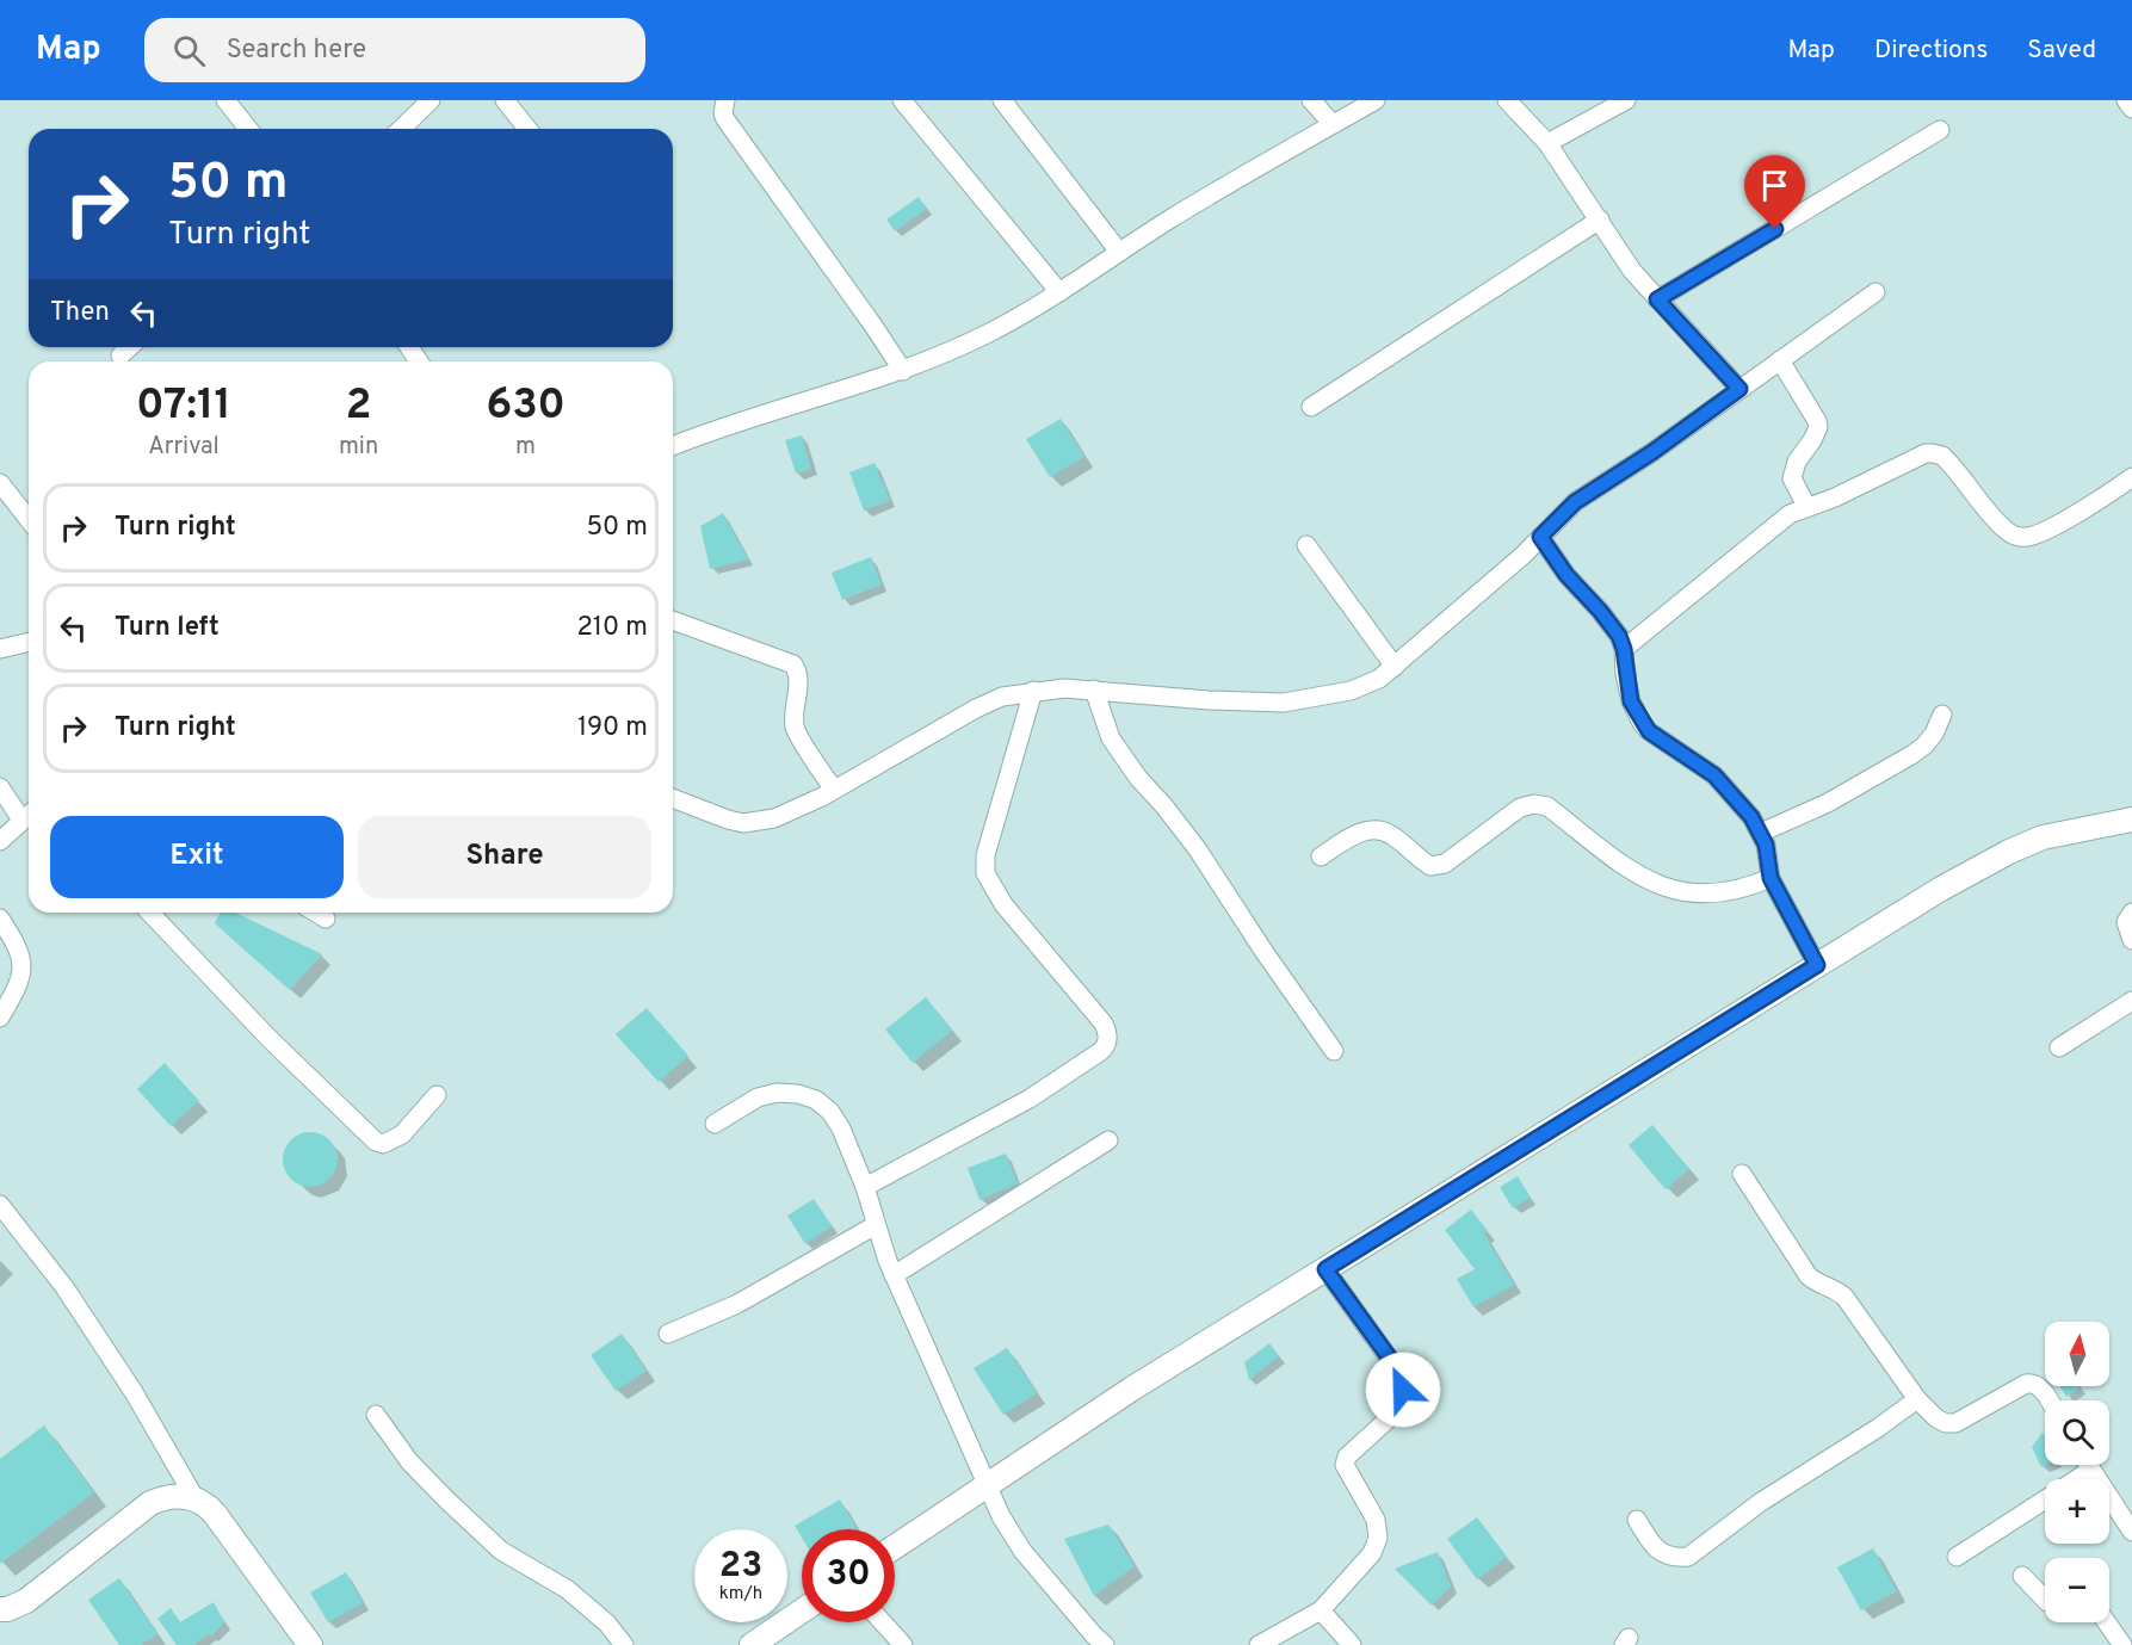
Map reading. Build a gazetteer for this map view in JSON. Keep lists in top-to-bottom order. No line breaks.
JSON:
{"north":"top","page":{"header":"Map","search":"Search here","nav":["Map","Directions","Saved"],"turn":["50 m","Turn right"],"then":"Then","eta":["07:11","Arrival","2","min","630","m"],"list":[{"name":"Turn right","value":"50 m"},{"name":"Turn left","value":"210 m"},{"name":"Turn right","value":"190 m"}],"buttons":["Exit","Share"],"map_buttons":["+","−"],"speed":"23 km/h","limit":"30"}}
